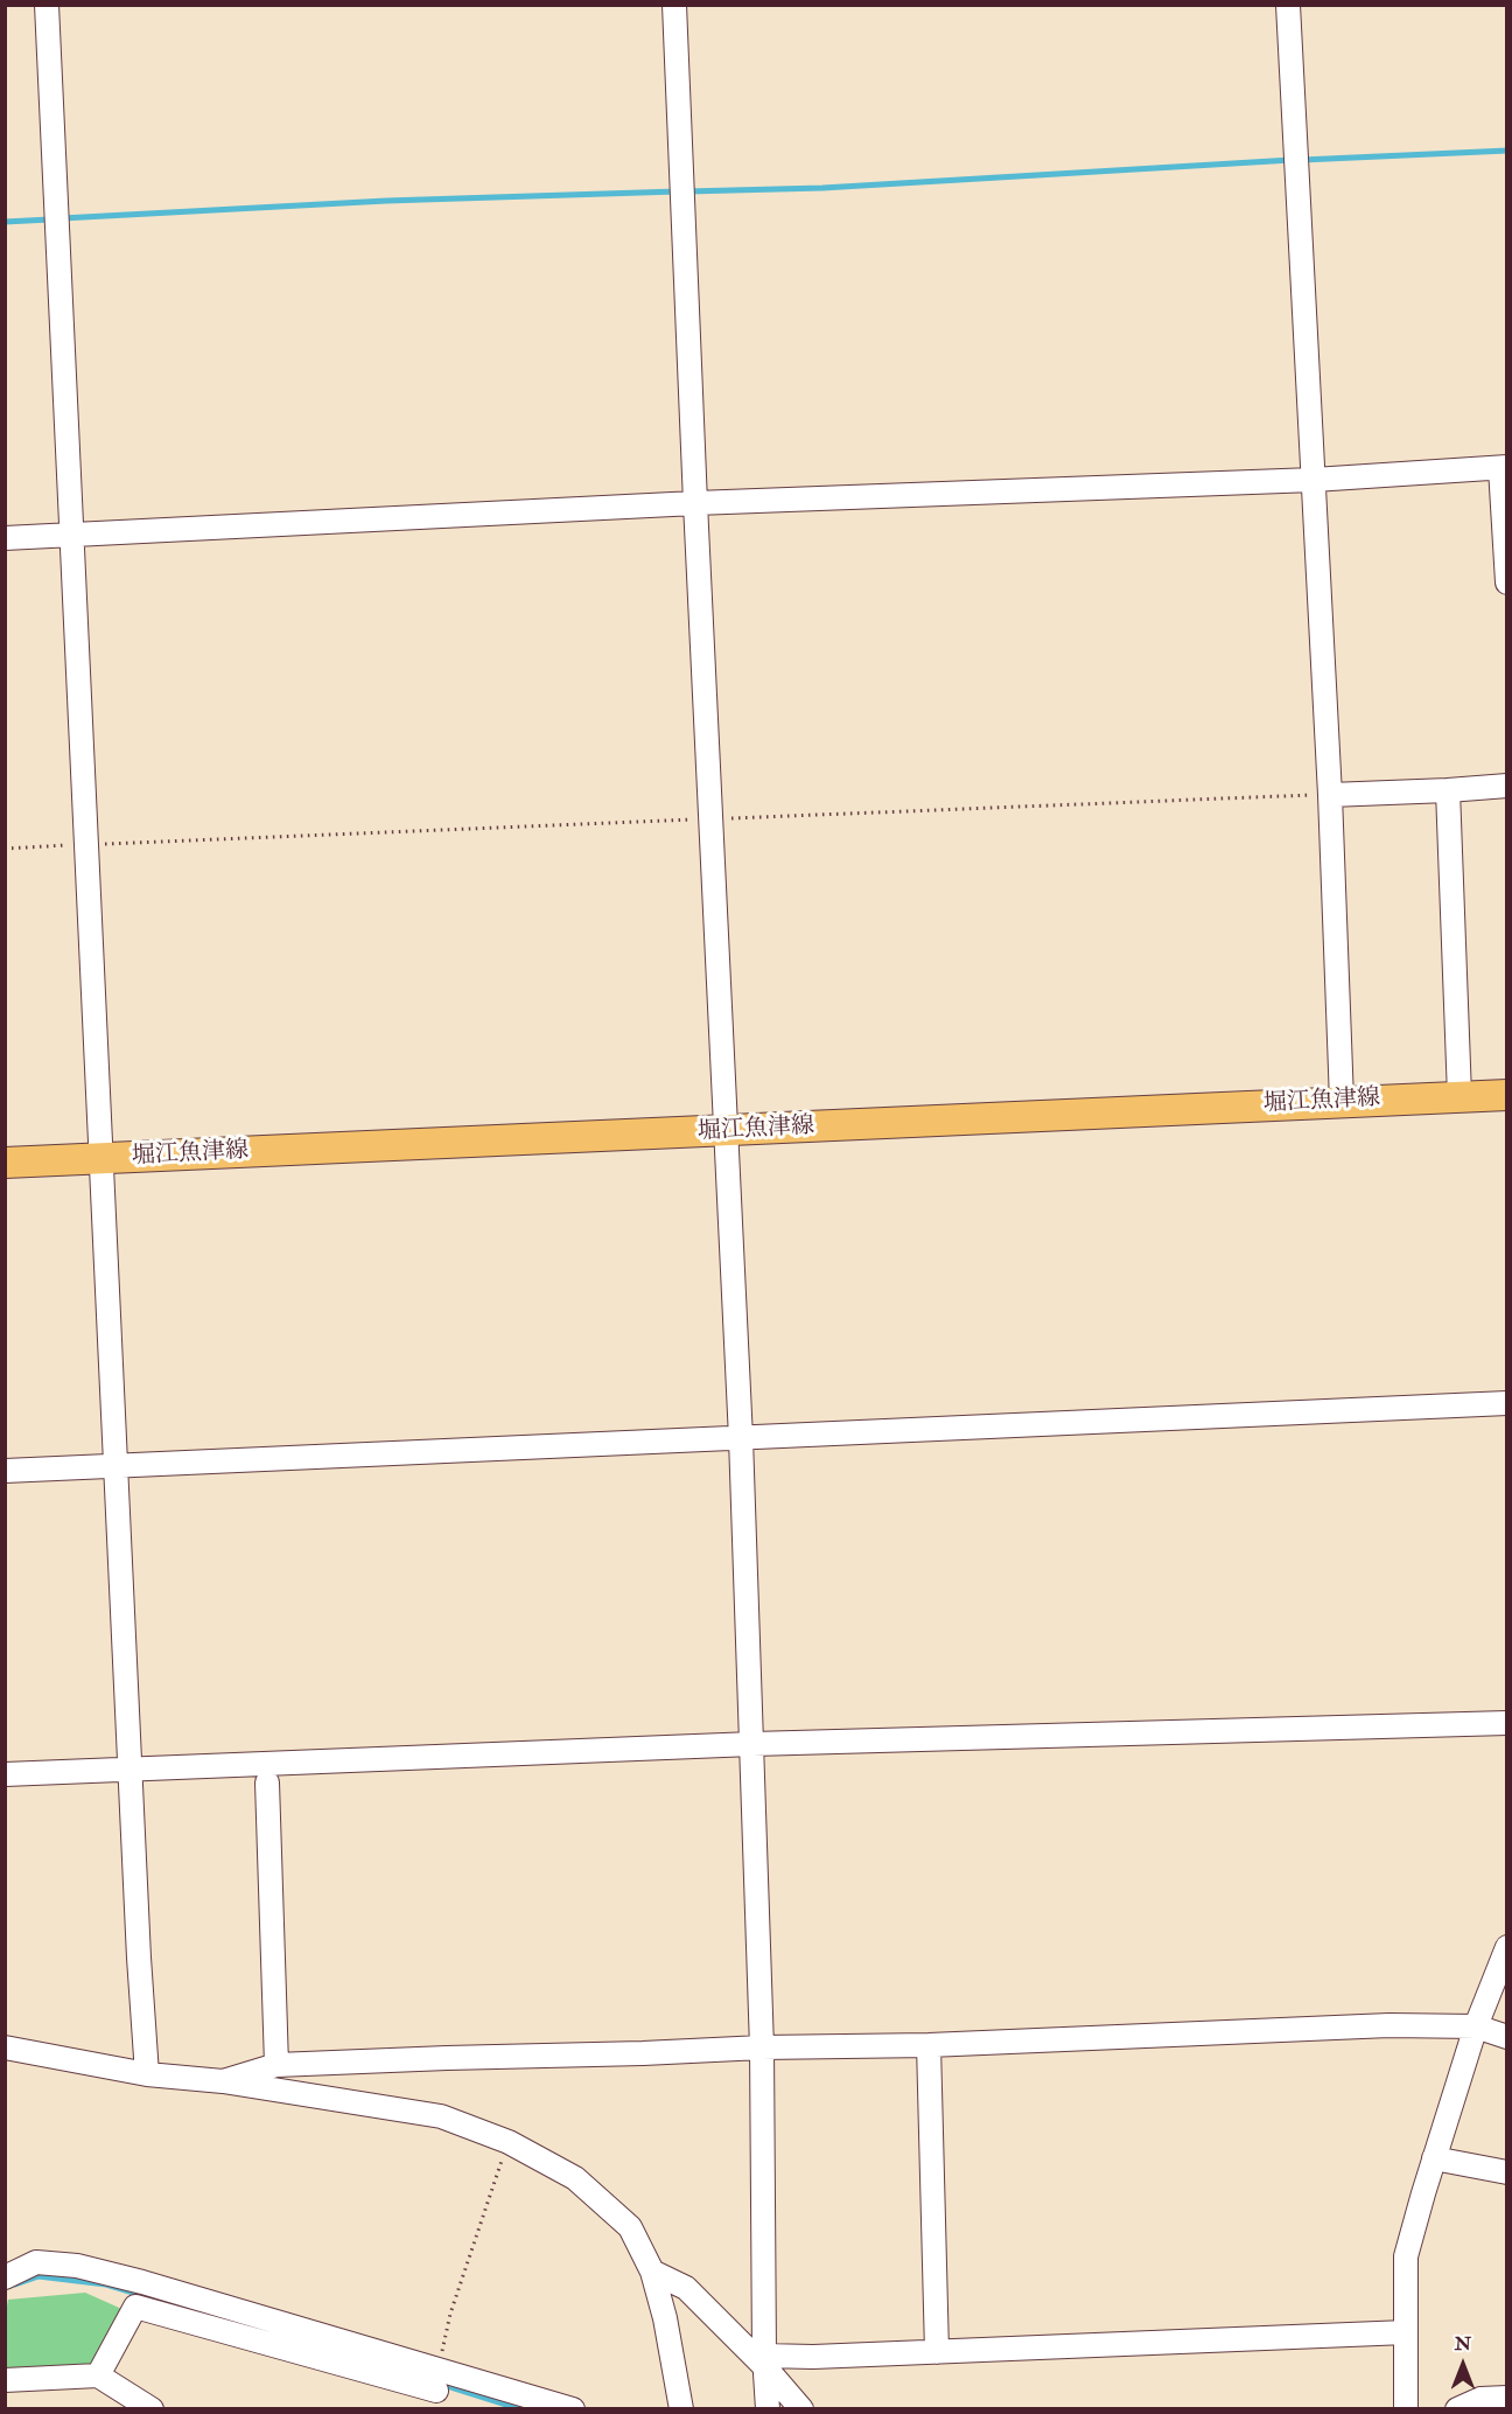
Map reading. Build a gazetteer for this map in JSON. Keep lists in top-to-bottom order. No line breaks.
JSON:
{"streets":{"main road":["堀江魚津線"]},"north":"top"}
